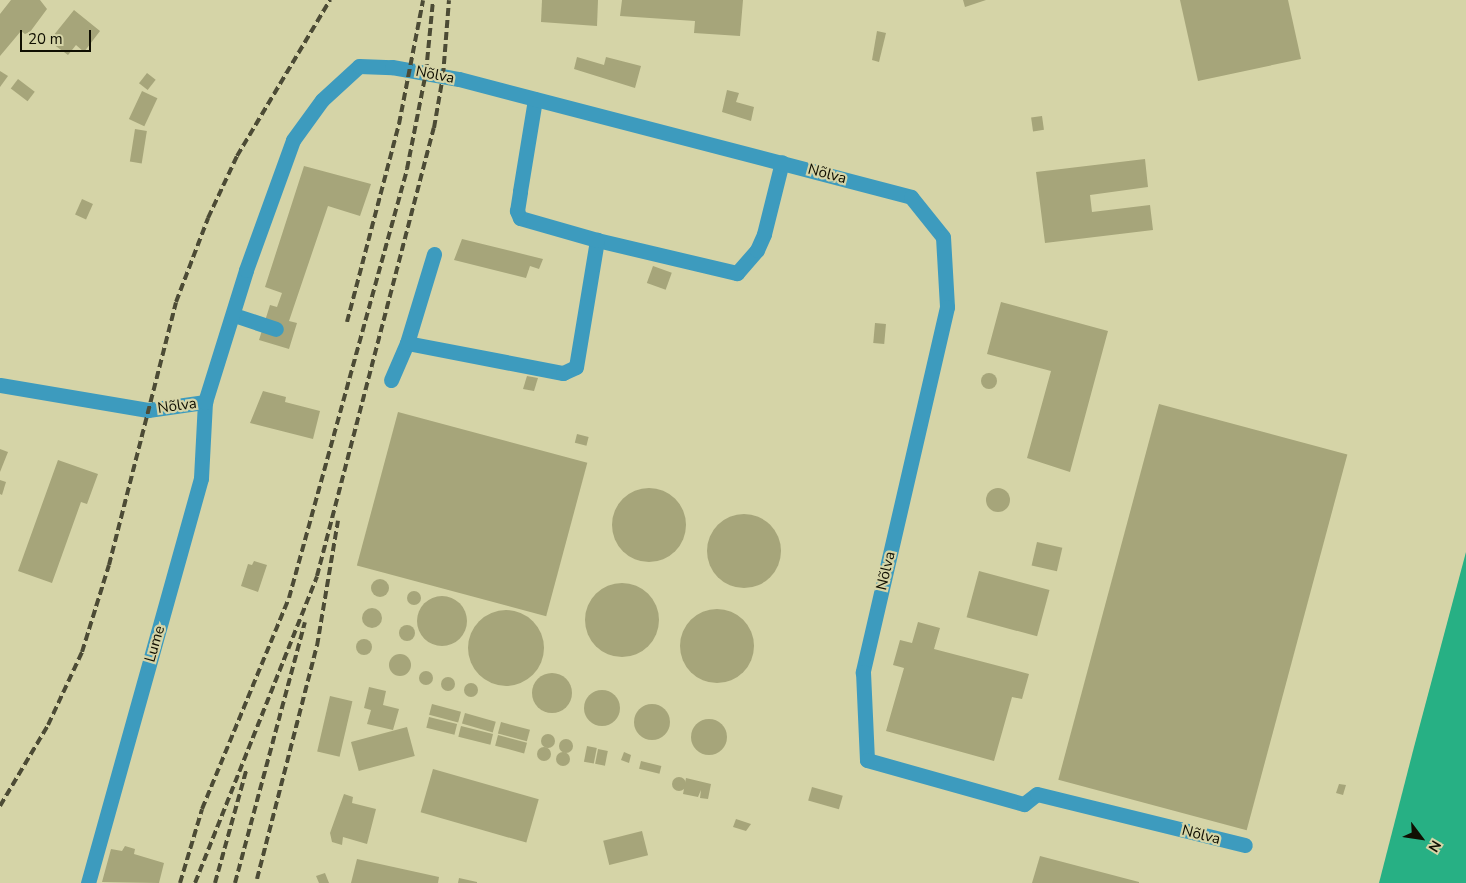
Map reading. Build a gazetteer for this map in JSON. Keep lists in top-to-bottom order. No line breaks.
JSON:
{"streets":{"street":["Nõlva","Lume"]},"crossings":[["Nõlva","Lume"]],"scale_bar":"20 m","north":"bottom right"}
